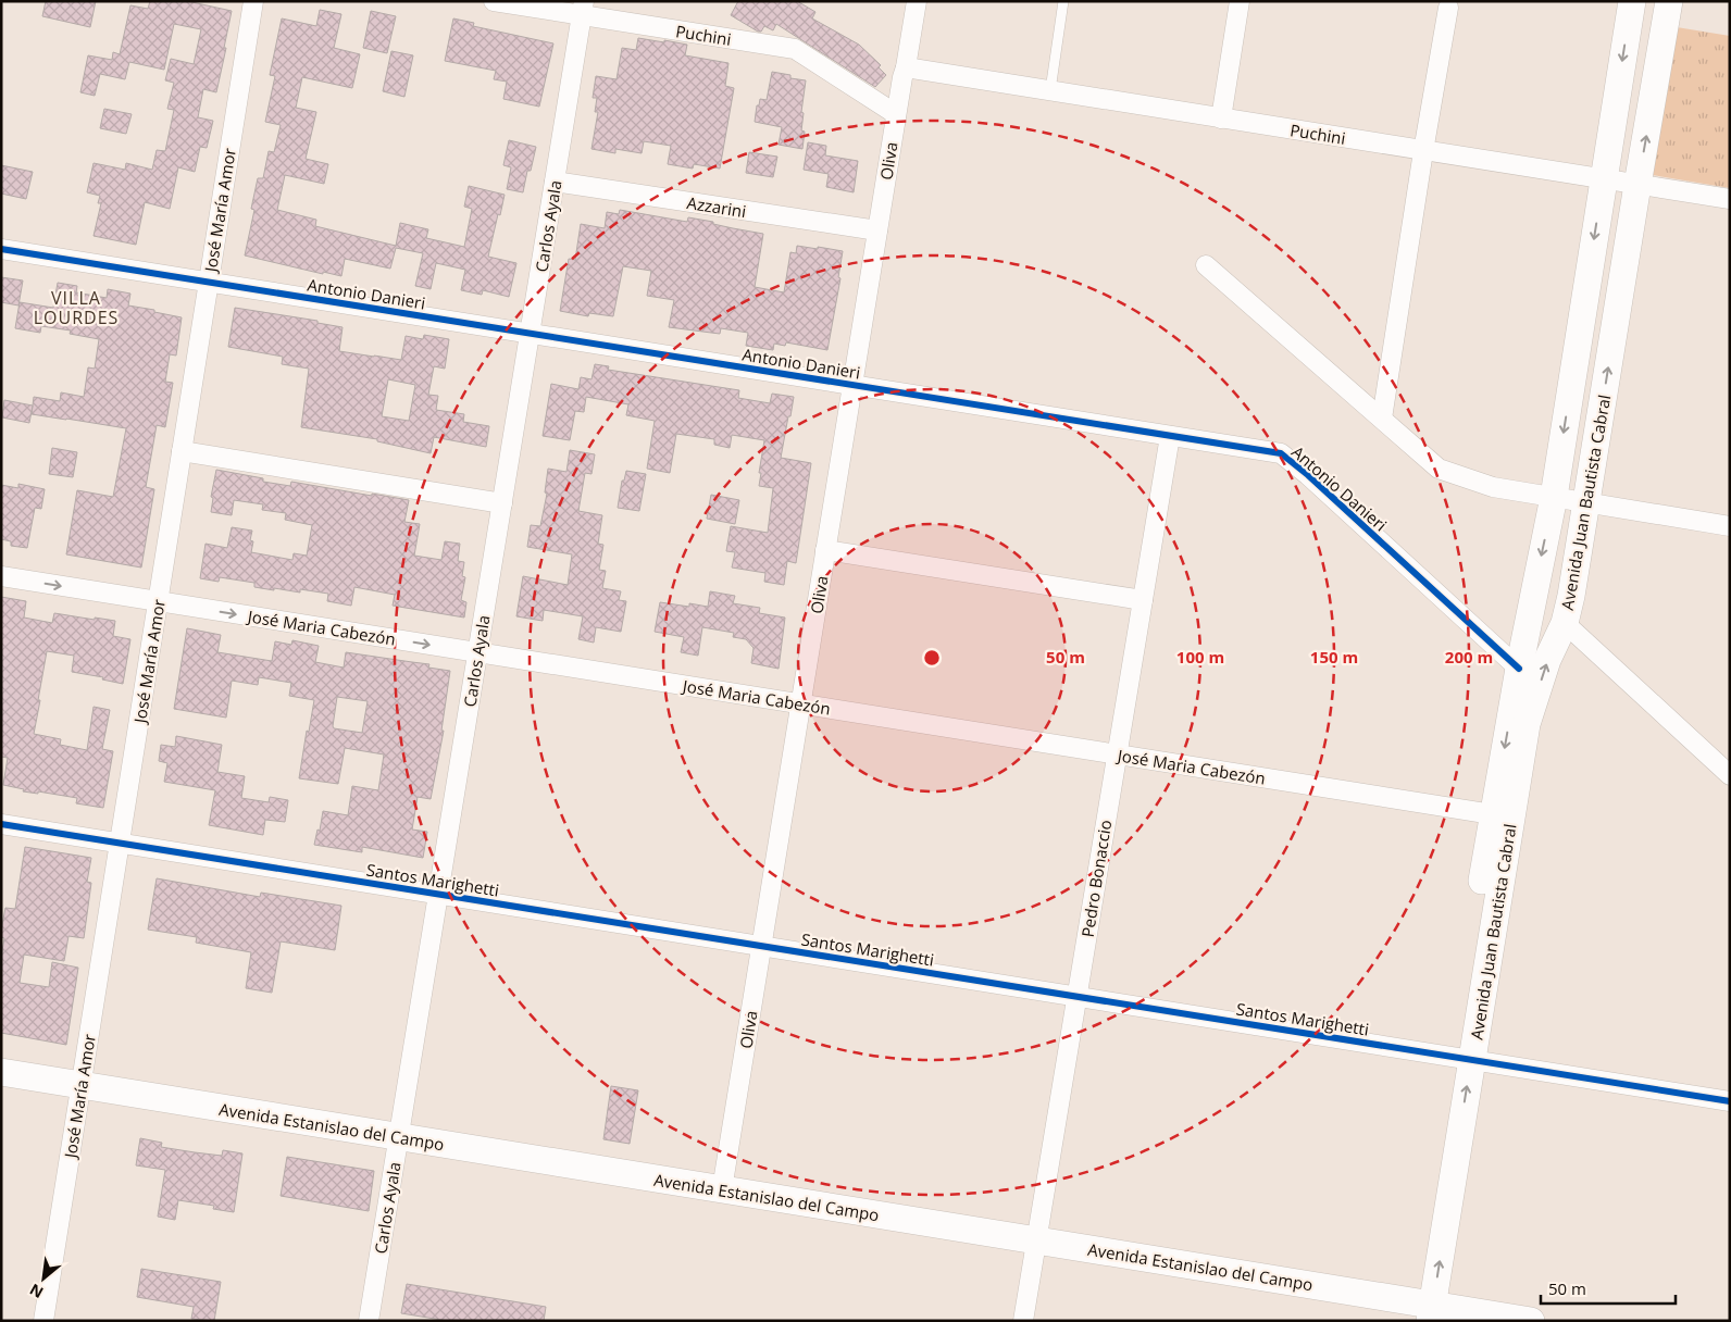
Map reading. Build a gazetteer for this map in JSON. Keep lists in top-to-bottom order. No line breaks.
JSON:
{"streets":{"main road":["Avenida Juan Bautista Cabral","Avenida Estanislao del Campo"],"street":["Puchini","Oliva","Azzarini","José María Amor","Carlos Ayala","Antonio Danieri","José Maria Cabezón","Pedro Bonaccio","Santos Marighetti"]},"crossings":[["Puchini","Oliva"],["Puchini","Carlos Ayala"],["Puchini","Avenida Juan Bautista Cabral"],["Oliva","Azzarini"],["Oliva","Antonio Danieri"],["Oliva","José Maria Cabezón"],["Oliva","Santos Marighetti"],["Oliva","Avenida Estanislao del Campo"],["Azzarini","Carlos Ayala"],["José María Amor","Antonio Danieri"],["José María Amor","José Maria Cabezón"],["José María Amor","Santos Marighetti"],["José María Amor","Avenida Estanislao del Campo"],["Carlos Ayala","Antonio Danieri"],["Carlos Ayala","José Maria Cabezón"],["Carlos Ayala","Santos Marighetti"],["Carlos Ayala","Avenida Estanislao del Campo"],["Antonio Danieri","Avenida Juan Bautista Cabral"],["Antonio Danieri","Pedro Bonaccio"],["Avenida Juan Bautista Cabral","José Maria Cabezón"],["Avenida Juan Bautista Cabral","Santos Marighetti"],["Avenida Juan Bautista Cabral","Avenida Estanislao del Campo"],["José Maria Cabezón","Pedro Bonaccio"],["Pedro Bonaccio","Santos Marighetti"],["Pedro Bonaccio","Avenida Estanislao del Campo"]],"districts":["VILLA LOURDES"],"scale_bar":"50 m","north":"bottom left","rings":["50 m","100 m","150 m","200 m"]}
